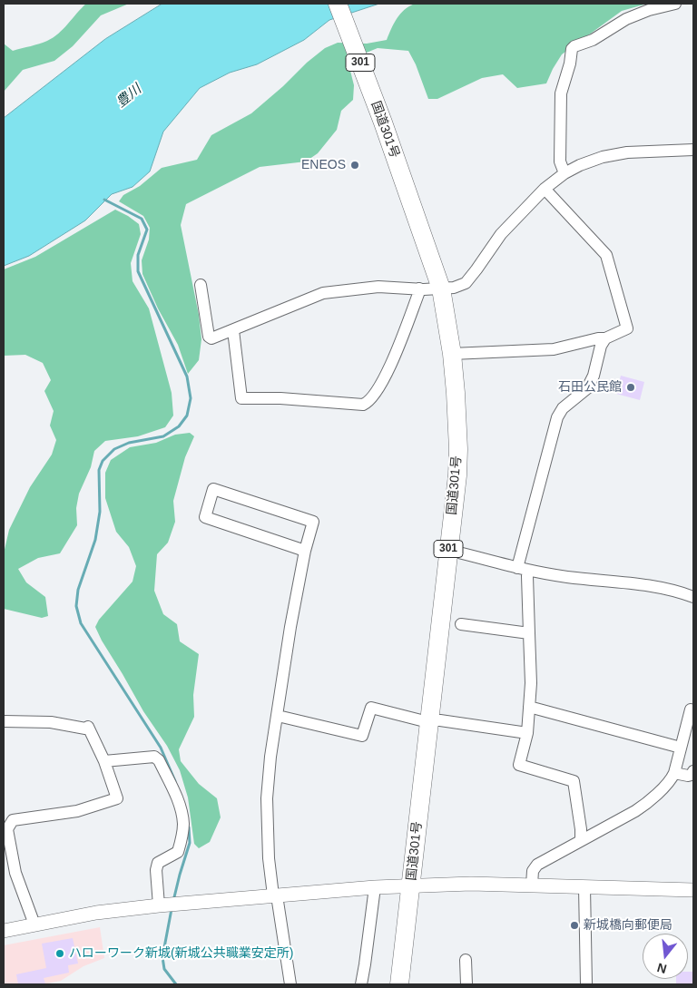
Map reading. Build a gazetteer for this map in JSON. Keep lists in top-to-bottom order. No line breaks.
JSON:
{"streets":{"highway":["301","国道301号"]},"water":["豊川"],"places":["ENEOS","石田公民館","新城橋向郵便局","ハローワーク新城(新城公共職業安定所)"],"north":"bottom"}
